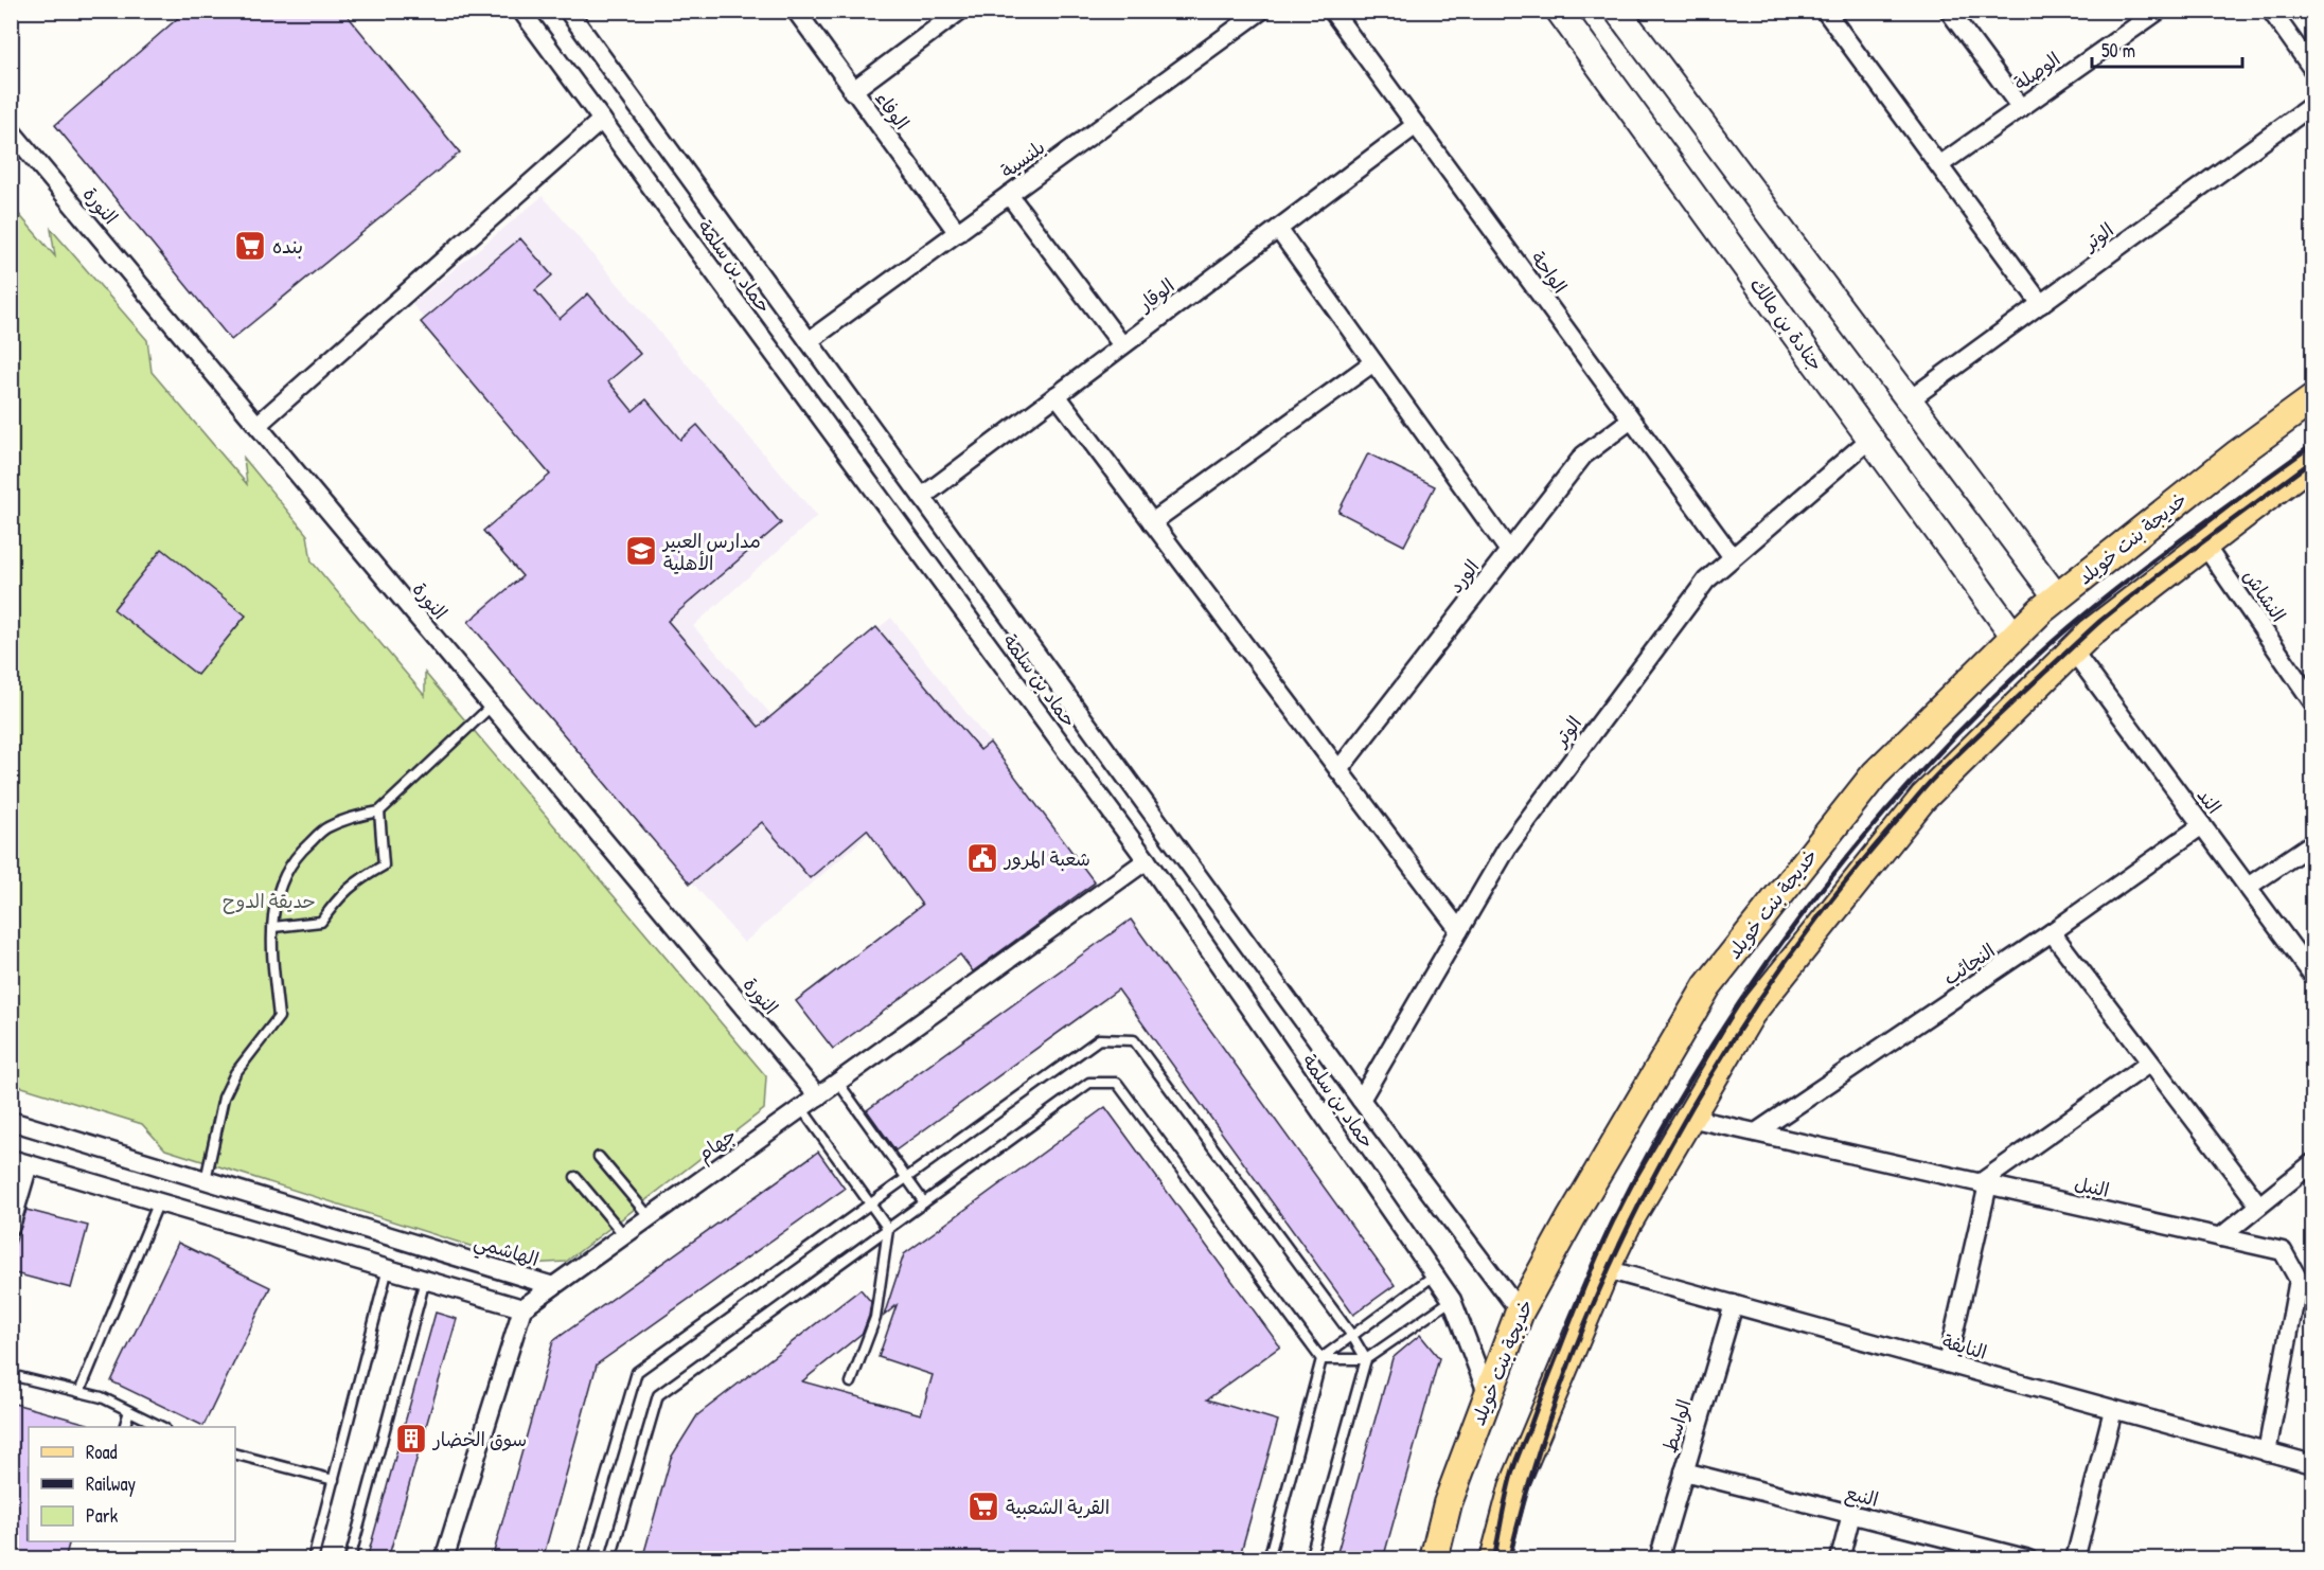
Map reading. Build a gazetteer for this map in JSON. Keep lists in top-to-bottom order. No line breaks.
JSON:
{"streets":{"main road":["خديجة بنت خويلد"],"street":["الوصلة","الوفاء","بلنسية","النورة","الوتر","حماد بن سلمة","الواحة","الوقار","جنادة بن مالك","الورد","النشاش","الند","النجائب","جهام","النبل","الهاشمي","النايفة","الواسط","النبع"]},"crossings":[["الوفاء","بلنسية"],["بلنسية","حماد بن سلمة"],["النورة","جهام"],["الوتر","حماد بن سلمة"],["الوتر","الواحة"],["الوتر","جنادة بن مالك"],["حماد بن سلمة","الوقار"],["حماد بن سلمة","خديجة بنت خويلد"],["حماد بن سلمة","جهام"],["الواحة","الوقار"],["الواحة","الورد"],["جنادة بن مالك","خديجة بنت خويلد"],["الند","النجائب"],["النجائب","النبل"],["جهام","الهاشمي"],["النبل","النايفة"],["النايفة","الواسط"],["الواسط","النبع"]],"parks":["حديقة الدوح"],"places":{"supermarket":["بنده","القرية الشعبية"],"school or university":["مدارس العبير الأهلية"],"public building":["شعبة المرور"],"building":["سوق الخضار"]},"legend":["Road","Railway","Park"],"scale_bar":"50 m"}
